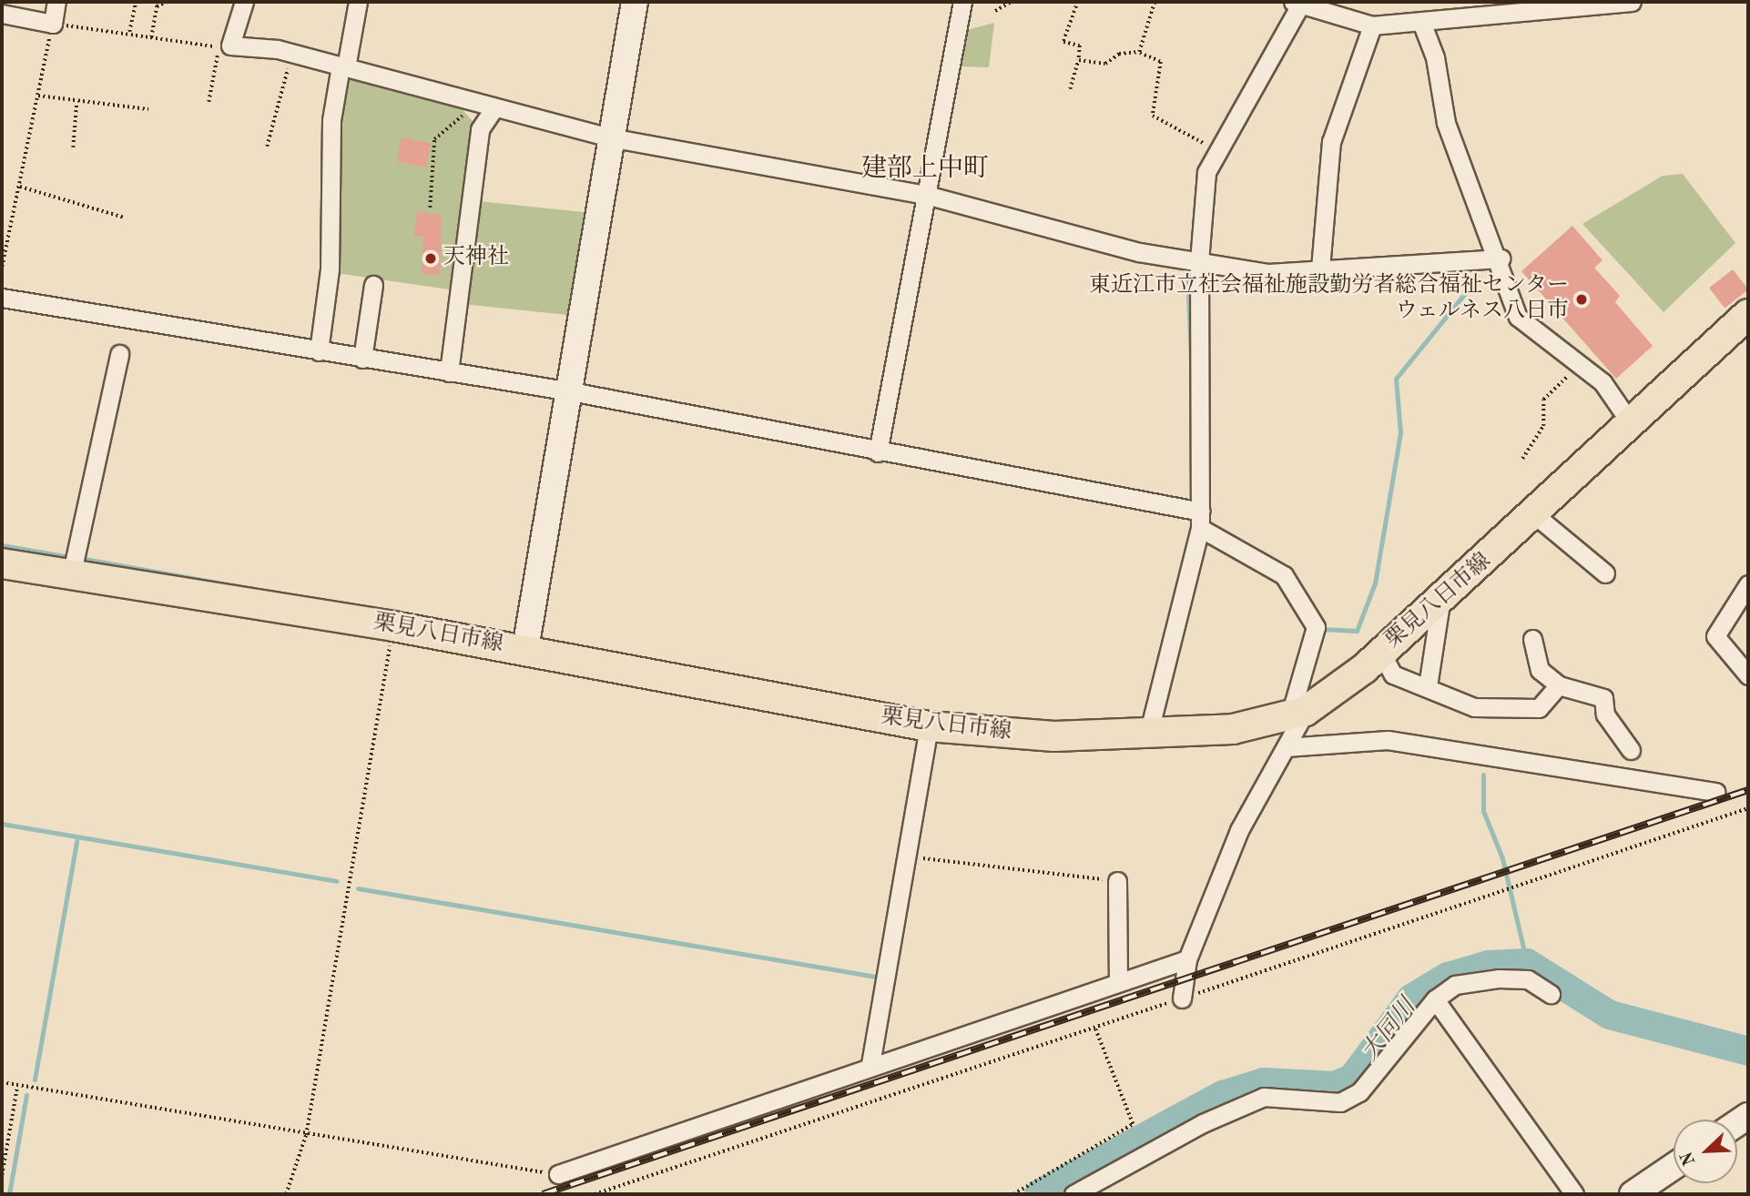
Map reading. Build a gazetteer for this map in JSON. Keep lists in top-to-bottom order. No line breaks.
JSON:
{"streets":{"main road":["栗見八日市線"]},"districts":["建部上中町"],"water":["大同川"],"places":["天神社","東近江市立社会福祉施設勤労者総合福祉センター ウェルネス八日市"],"north":"bottom left"}
